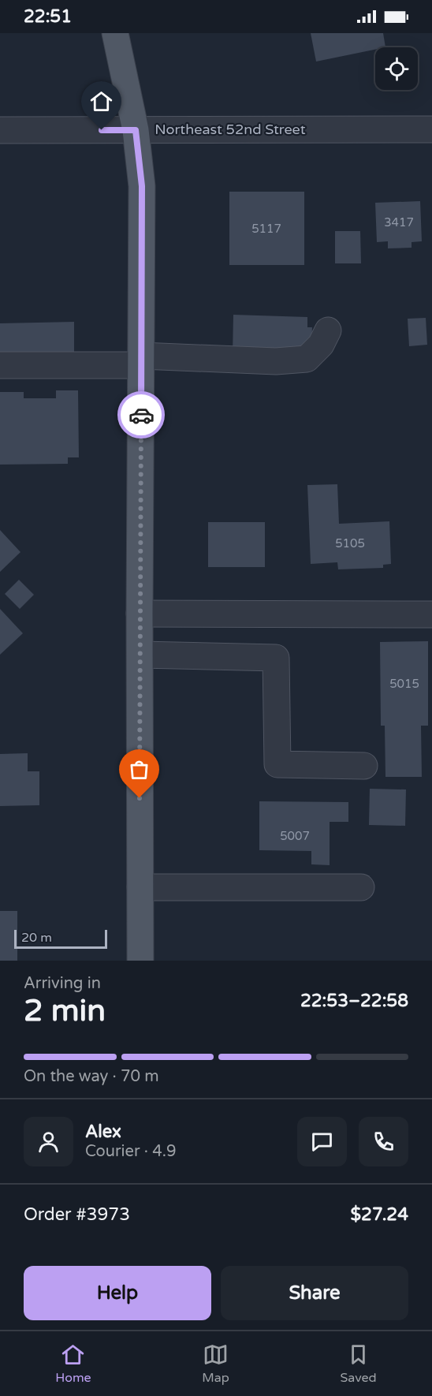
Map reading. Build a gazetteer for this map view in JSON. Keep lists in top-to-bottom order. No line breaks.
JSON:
{"streets":{"street":["Northeast 52nd Street"]},"house_numbers":["3417","5117","5105","5015","5007"],"scale_bar":"20 m","page":{"status":"22:51","scale":"20 m","heading":["2 min","Arriving in","22:53–22:58"],"panel":["Alex","Courier · 4.9","Order #3973","$27.24"],"bar":"On the way · 70 m","buttons":["Help","Share"],"tabs":["Home","Map","Saved"]}}
